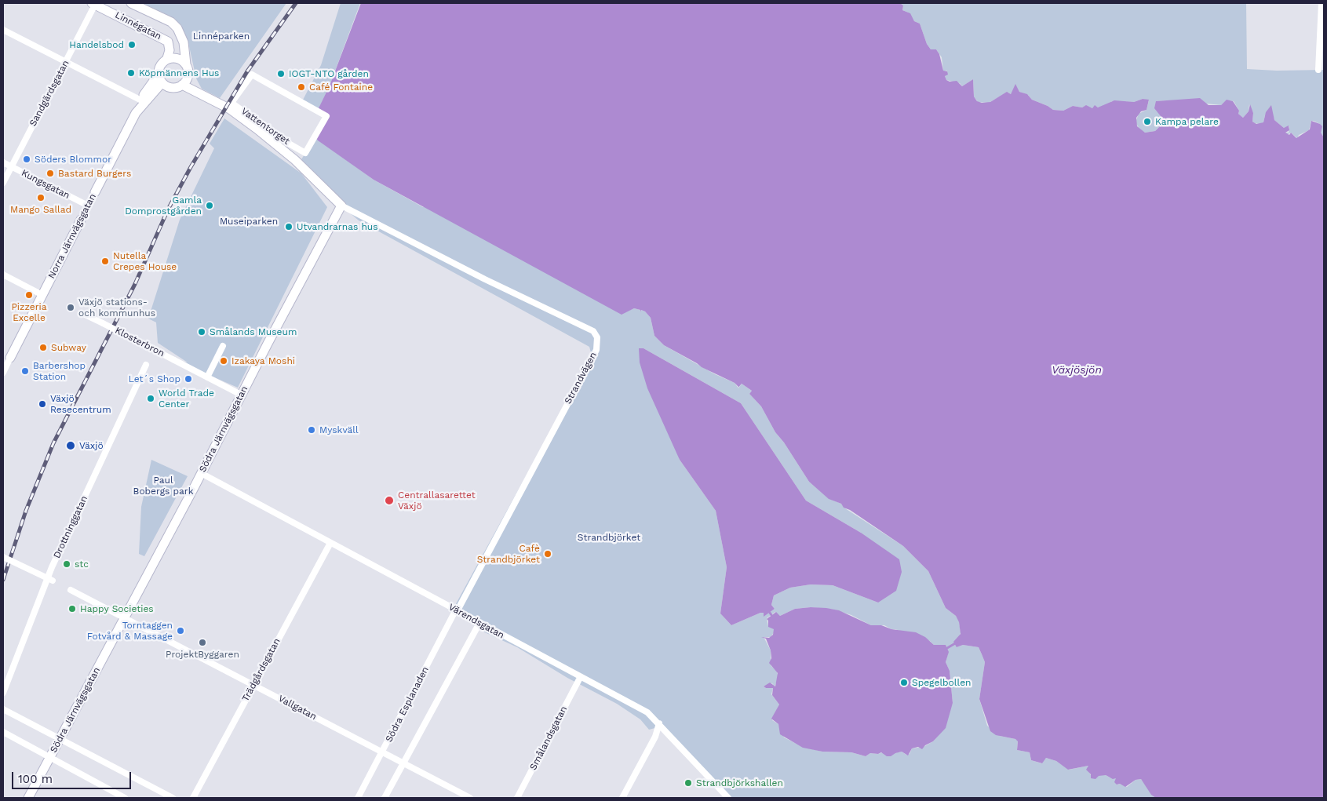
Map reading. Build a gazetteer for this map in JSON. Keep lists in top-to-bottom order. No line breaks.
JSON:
{"streets":{"street":["Linnégatan","Sandgärdsgatan","Vattentorget","Kungsgatan","Norra Järnvägsgatan","Klosterbron","Strandvägen","Södra Järnvägsgatan","Drottninggatan","Värendsgatan","Trädgårdsgatan","Södra Esplanaden","Vallgatan","Smålandsgatan"]},"crossings":[["Linnégatan","Sandgärdsgatan"],["Linnégatan","Norra Järnvägsgatan"],["Sandgärdsgatan","Kungsgatan"],["Kungsgatan","Norra Järnvägsgatan"],["Klosterbron","Södra Järnvägsgatan"],["Strandvägen","Södra Järnvägsgatan"],["Strandvägen","Värendsgatan"],["Strandvägen","Södra Esplanaden"],["Södra Järnvägsgatan","Värendsgatan"],["Södra Järnvägsgatan","Vallgatan"],["Värendsgatan","Trädgårdsgatan"],["Värendsgatan","Södra Esplanaden"],["Värendsgatan","Smålandsgatan"],["Trädgårdsgatan","Vallgatan"],["Södra Esplanaden","Vallgatan"]],"water":["Växjösjön"],"parks":["Linnéparken","Museiparken","Paul Bobergs park","Strandbjörket"],"places":["Handelsbod","Köpmännens Hus","IOGT-NTO gården","Café Fontaine","Kampa pelare","Söders Blommor","Bastard Burgers","Mango Sallad","Gamla Domprostgården","Utvandrarnas hus","Nutella Crepes House","Pizzeria Excelle","Växjö stations- och kommunhus","Smålands Museum","Subway","Izakaya Moshi","Barbershop Station","Let´s Shop","World Trade Center","Växjö Resecentrum","Myskväll","Växjö","Centrallasarettet Växjö","Cafè Strandbjörket","stc","Happy Societies","Torntaggen Fotvård & Massage","ProjektByggaren","Spegelbollen","Strandbjörkshallen"],"scale_bar":"100 m"}
